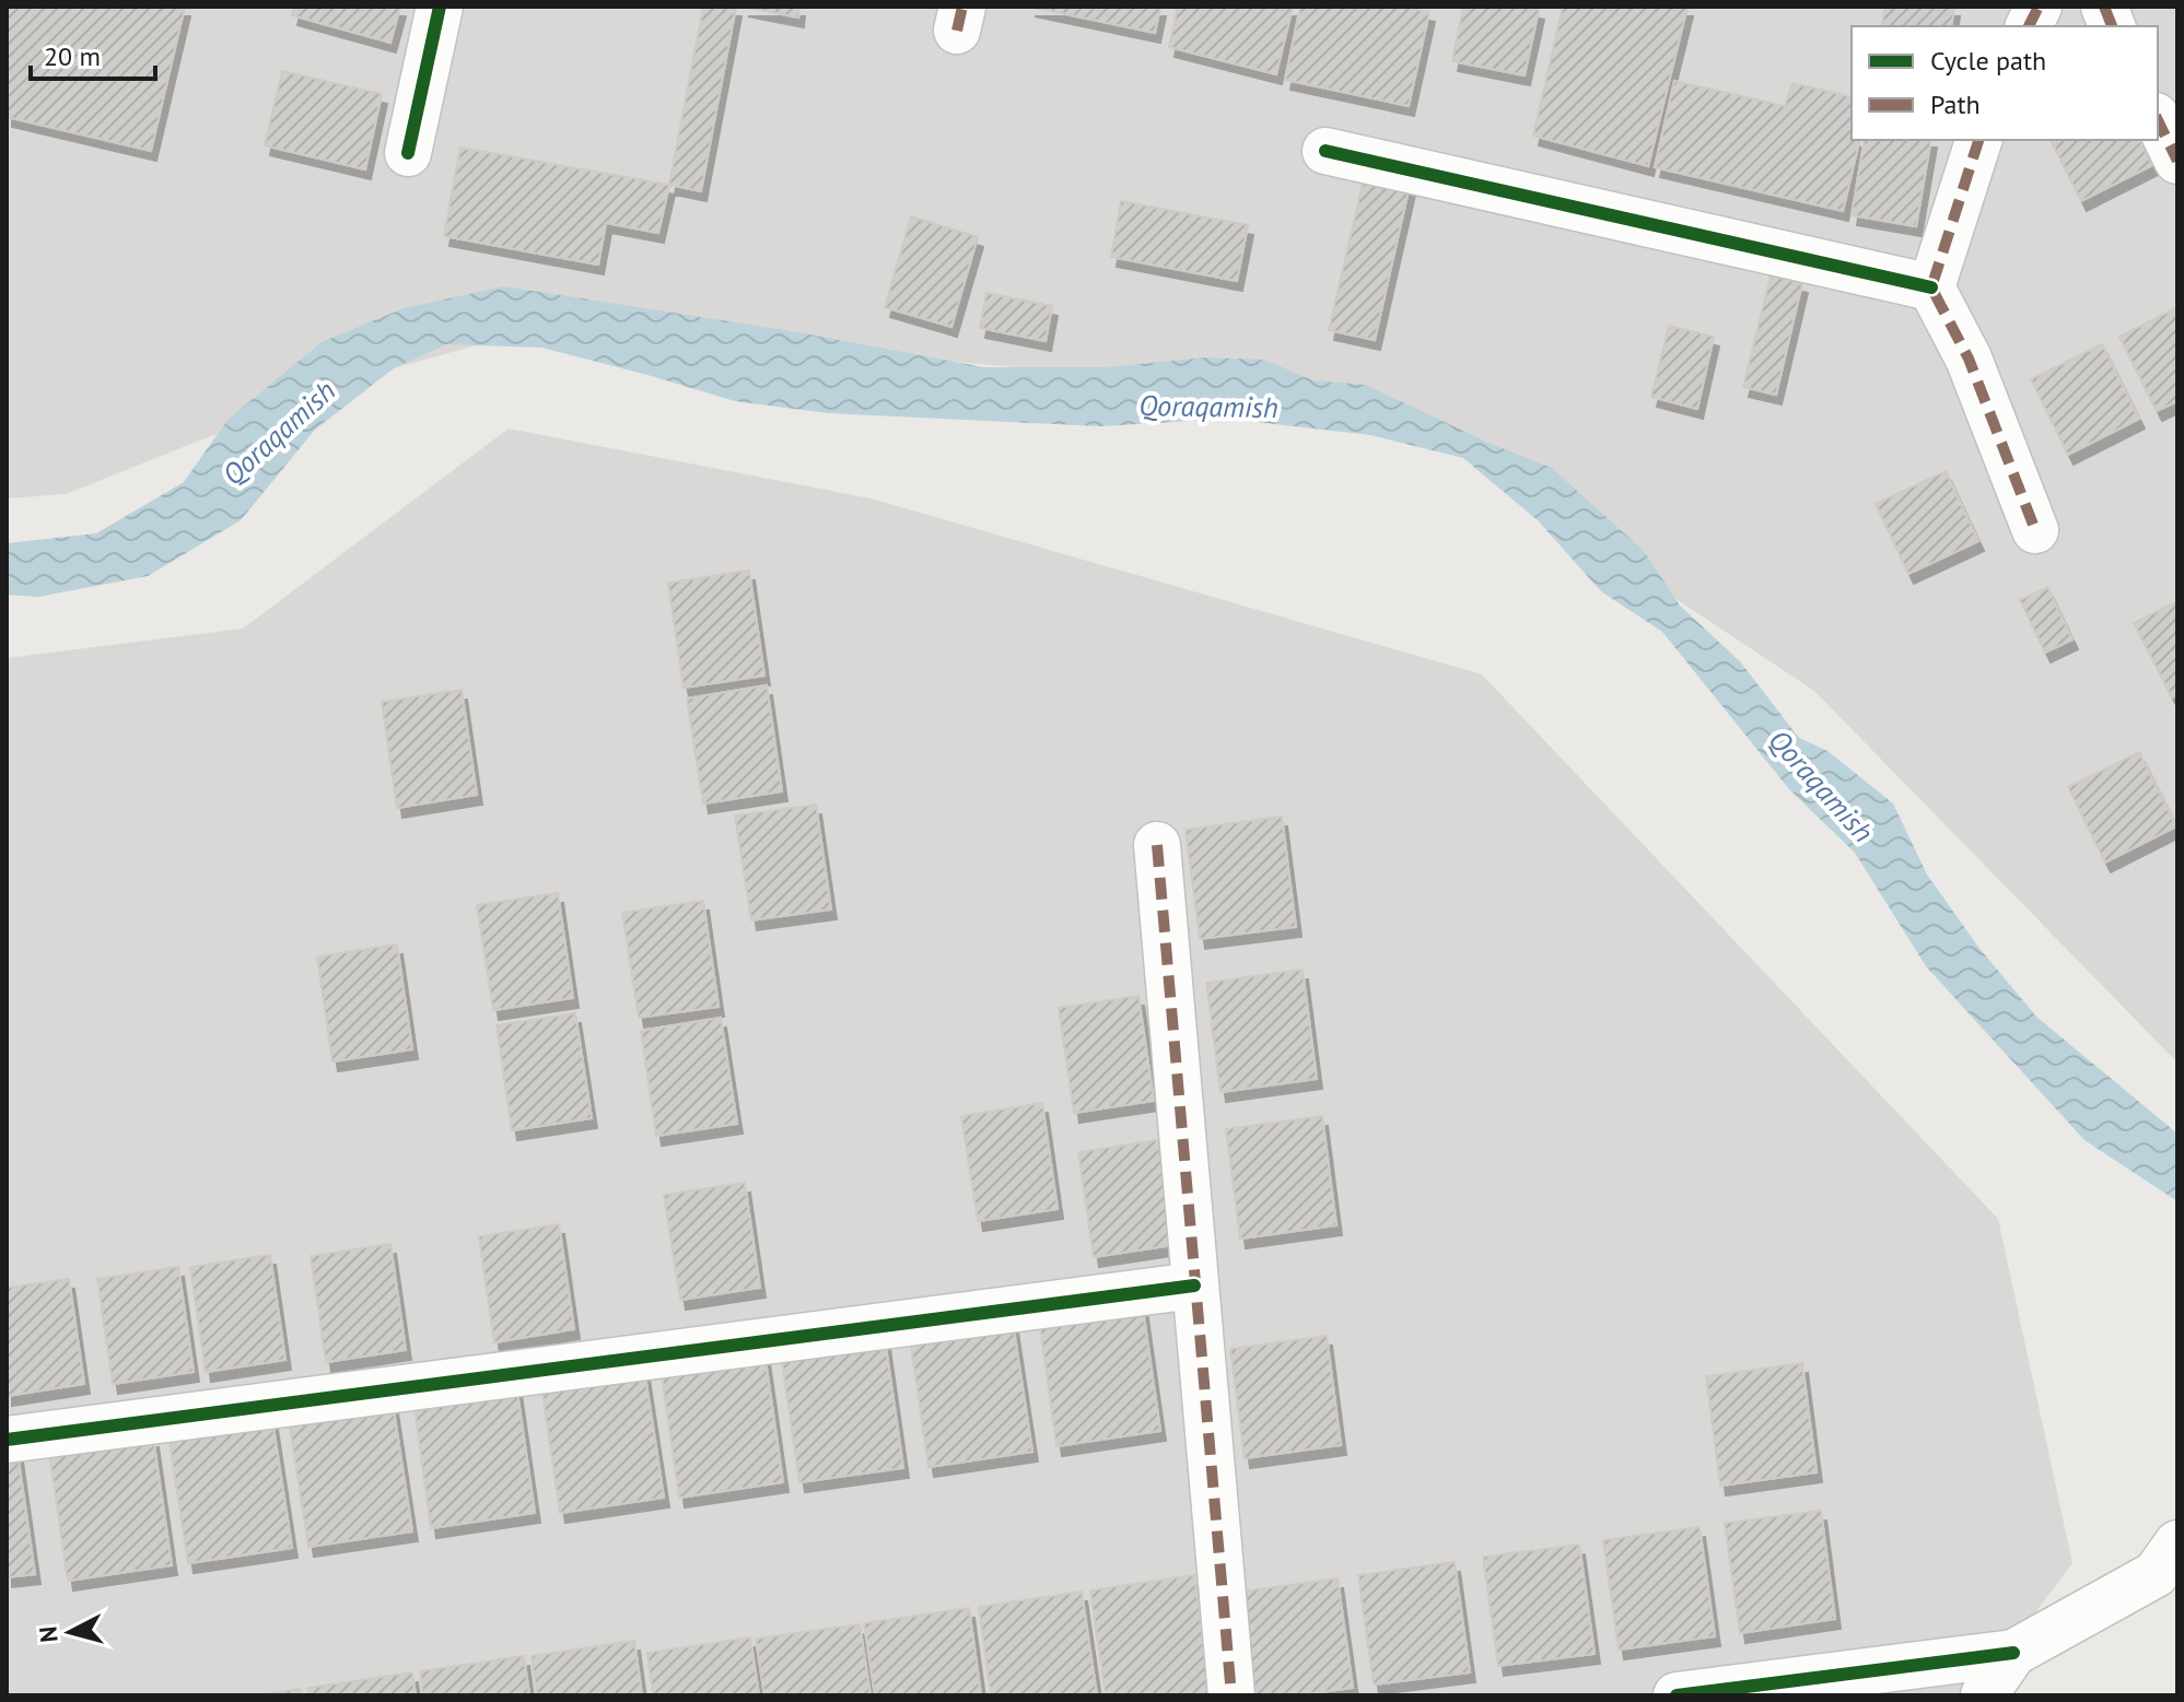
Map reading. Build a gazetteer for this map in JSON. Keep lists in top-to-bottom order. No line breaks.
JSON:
{"water":["Qoraqamish"],"legend":["Cycle path","Path"],"scale_bar":"20 m","north":"left"}
